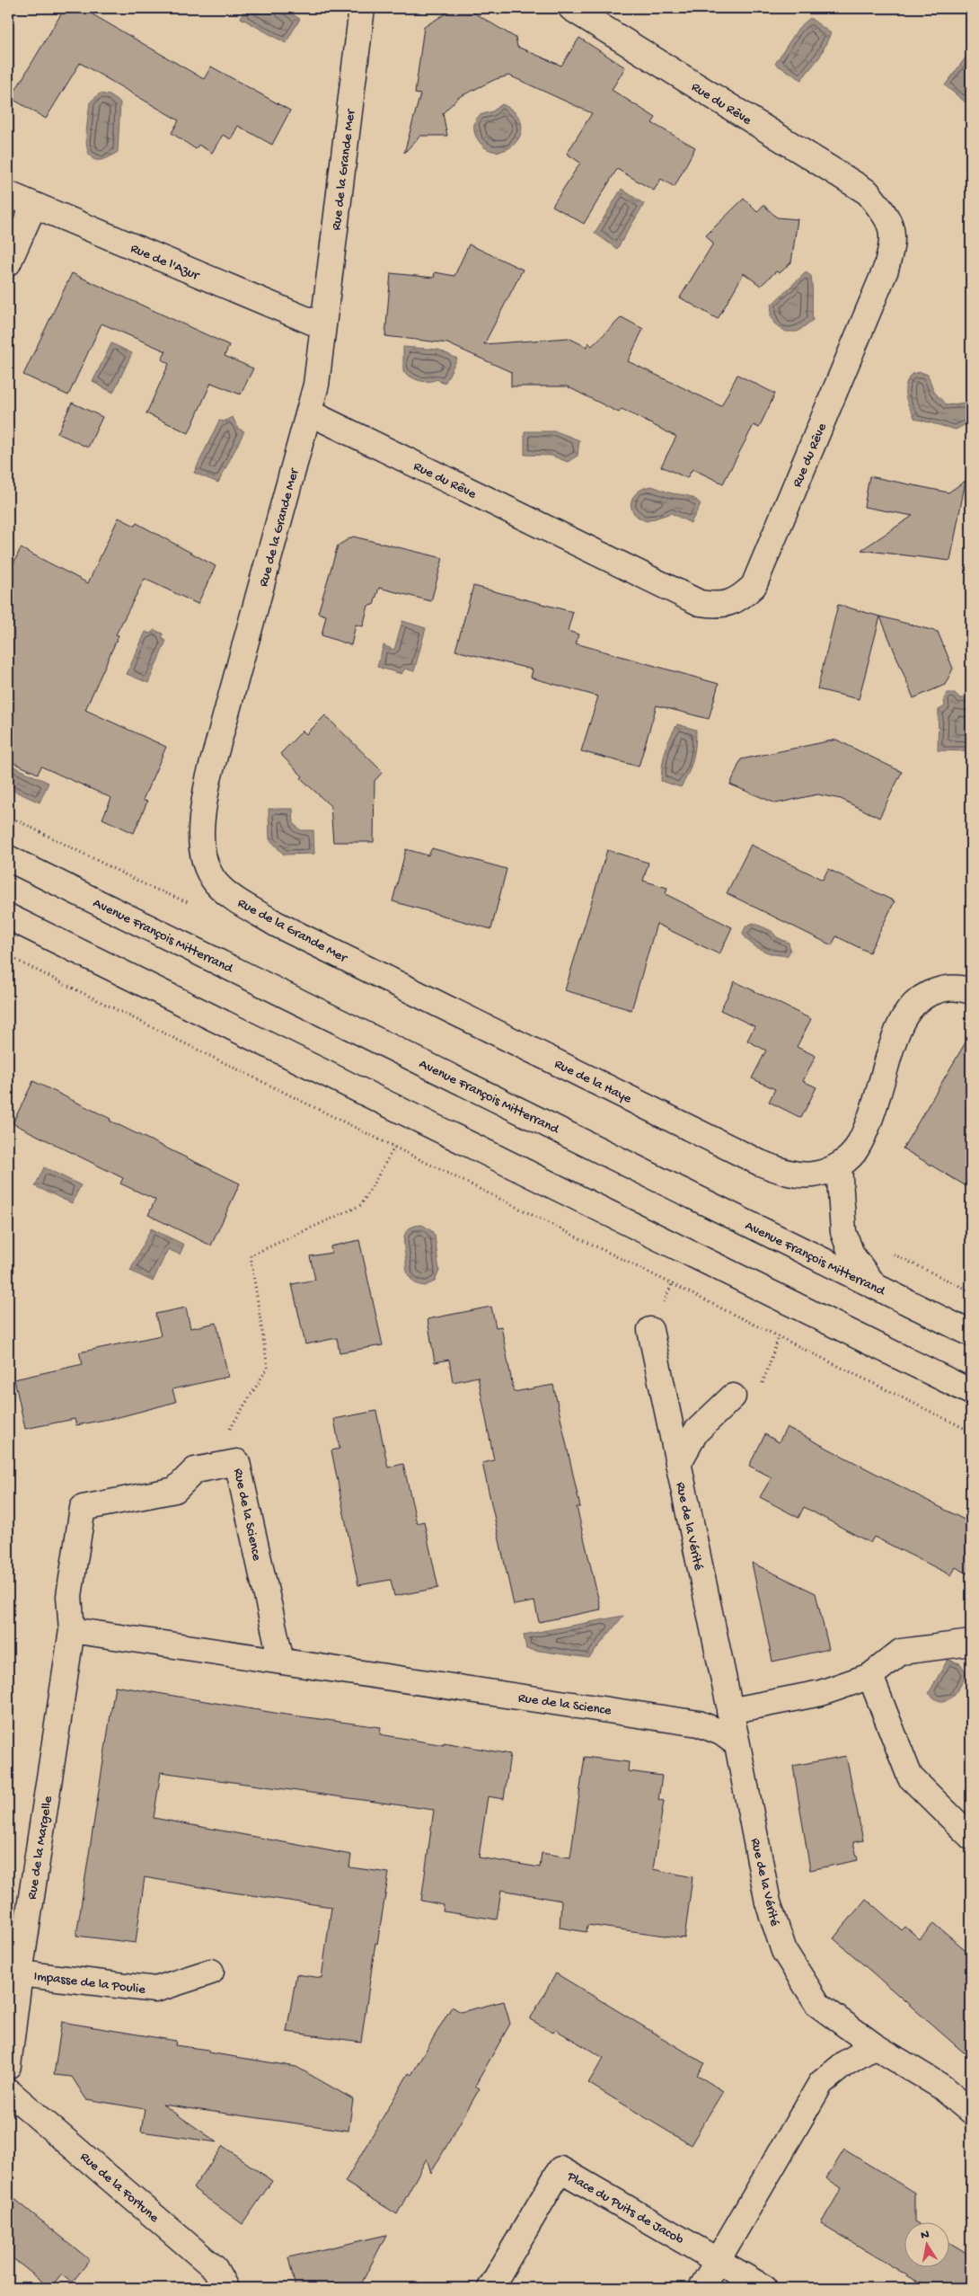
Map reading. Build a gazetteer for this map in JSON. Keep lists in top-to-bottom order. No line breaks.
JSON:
{"streets":{"street":["Rue du Rêve","Rue de la Grande Mer","Rue de l'Azur","Avenue François Mitterrand","Rue de la Haye","Rue de la Science","Rue de la Vérité","Rue de la Margelle","Impasse de la Poulie","Rue de la Fortune","Place du Puits de Jacob"]},"crossings":[["Rue du Rêve","Rue de la Grande Mer"],["Rue de la Grande Mer","Rue de l'Azur"],["Rue de la Grande Mer","Rue de la Haye"],["Rue de la Science","Rue de la Vérité"],["Rue de la Science","Rue de la Margelle"],["Rue de la Margelle","Impasse de la Poulie"]],"north":"top"}
